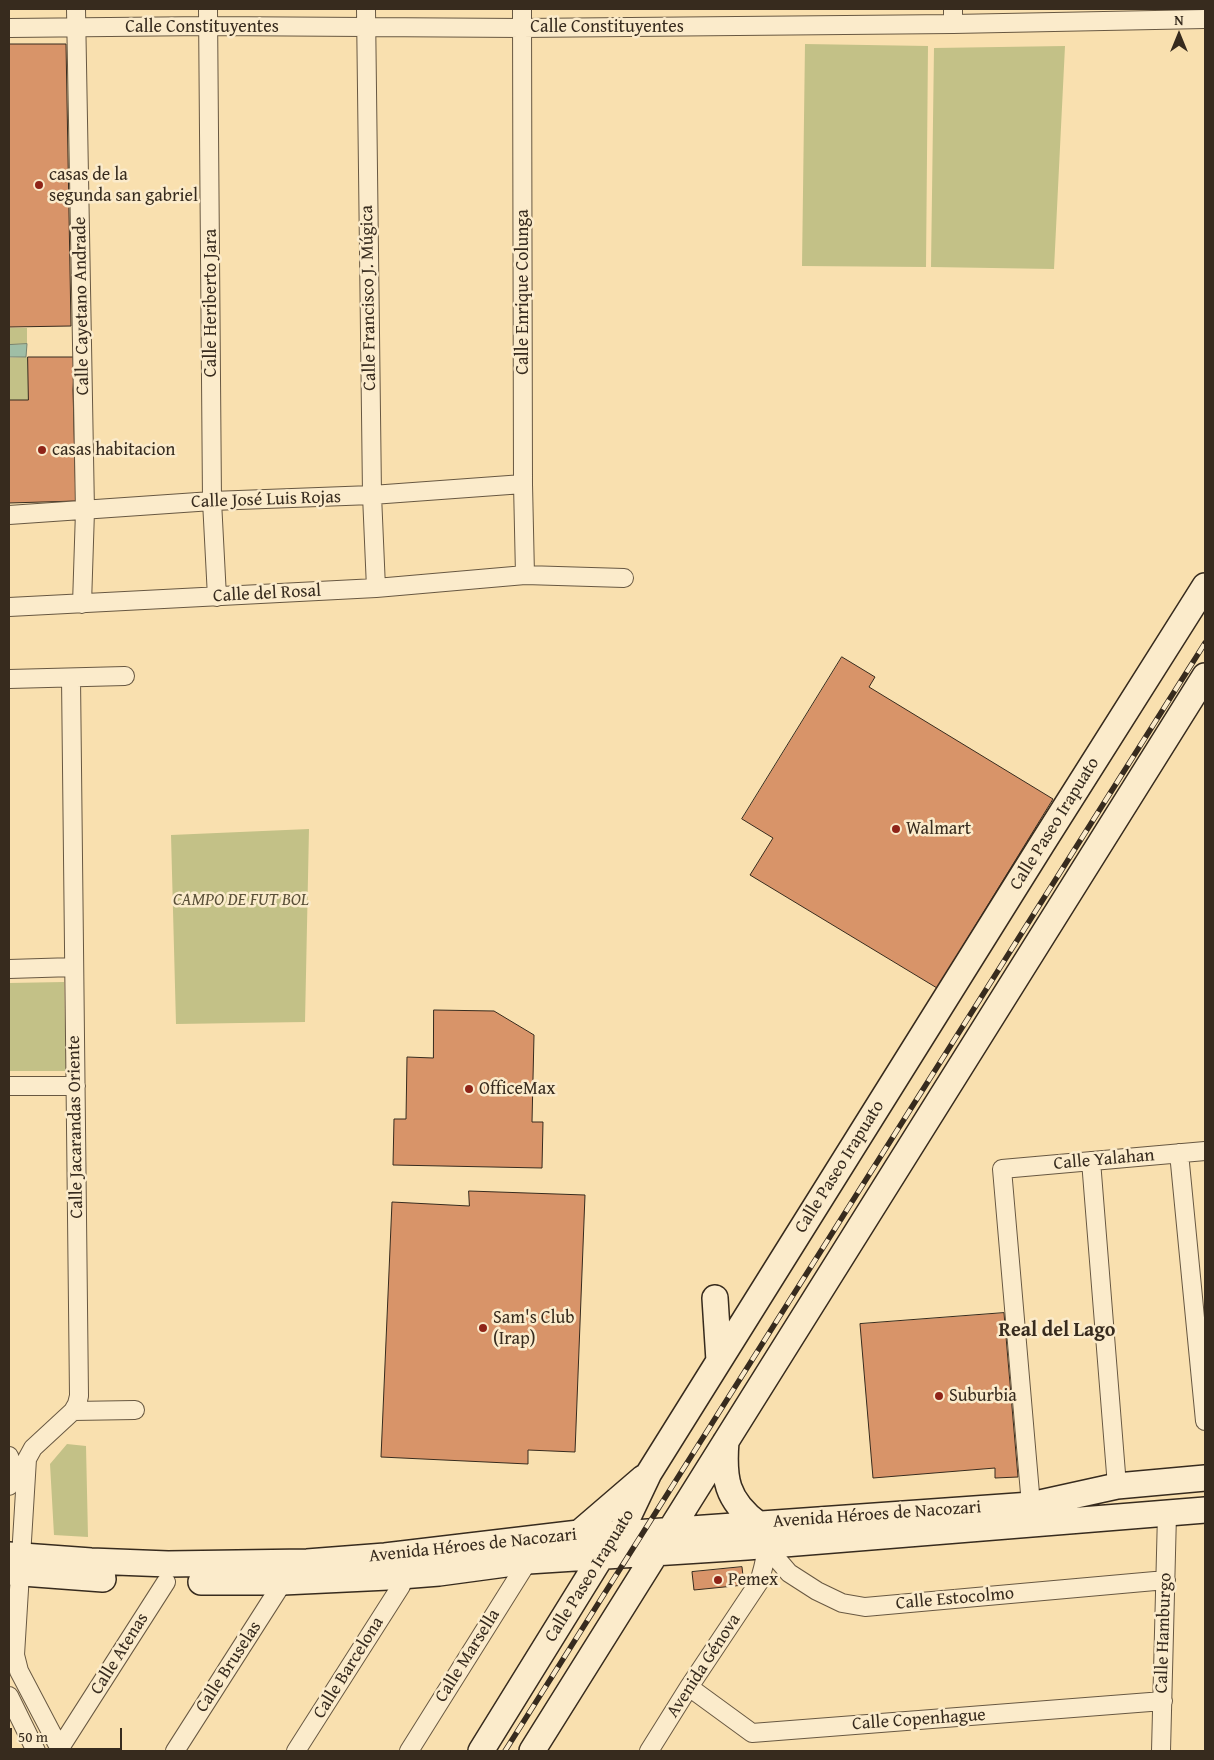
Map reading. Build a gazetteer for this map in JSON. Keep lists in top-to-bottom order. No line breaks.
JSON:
{"streets":{"main road":["Calle Paseo Irapuato","Avenida Héroes de Nacozari"],"street":["Calle Constituyentes","Calle Enrique Colunga","Calle Francisco J. Múgica","Calle Heriberto Jara","Calle Cayetano Andrade","Calle José Luis Rojas","Calle del Rosal","Calle Jacarandas Oriente","Calle Yalahan","Calle Estocolmo","Calle Hamburgo","Calle Atenas","Calle Marsella","Avenida Génova","Calle Bruselas","Calle Barcelona","Calle Copenhague"]},"crossings":[["Calle Constituyentes","Calle Enrique Colunga"],["Calle Constituyentes","Calle Francisco J. Múgica"],["Calle Constituyentes","Calle Heriberto Jara"],["Calle Constituyentes","Calle Cayetano Andrade"],["Calle Enrique Colunga","Calle José Luis Rojas"],["Calle Enrique Colunga","Calle del Rosal"],["Calle Francisco J. Múgica","Calle José Luis Rojas"],["Calle Francisco J. Múgica","Calle del Rosal"],["Calle Heriberto Jara","Calle José Luis Rojas"],["Calle Heriberto Jara","Calle del Rosal"],["Calle Cayetano Andrade","Calle José Luis Rojas"],["Calle Cayetano Andrade","Calle del Rosal"],["Calle Paseo Irapuato","Avenida Héroes de Nacozari"],["Calle Yalahan","Avenida Héroes de Nacozari"],["Avenida Héroes de Nacozari","Calle Estocolmo"],["Avenida Héroes de Nacozari","Calle Hamburgo"],["Avenida Héroes de Nacozari","Calle Atenas"],["Avenida Héroes de Nacozari","Calle Marsella"],["Avenida Héroes de Nacozari","Avenida Génova"],["Avenida Héroes de Nacozari","Calle Bruselas"],["Calle Estocolmo","Calle Hamburgo"],["Calle Estocolmo","Avenida Génova"],["Calle Hamburgo","Calle Copenhague"],["Avenida Génova","Calle Copenhague"]],"districts":["Real del Lago"],"parks":["CAMPO DE FUT BOL"],"places":["casas de la segunda san gabriel","casas habitacion","Walmart","OfficeMax","Sam's Club (Irap)","Suburbia","Pemex"],"scale_bar":"50 m","north":"top"}
